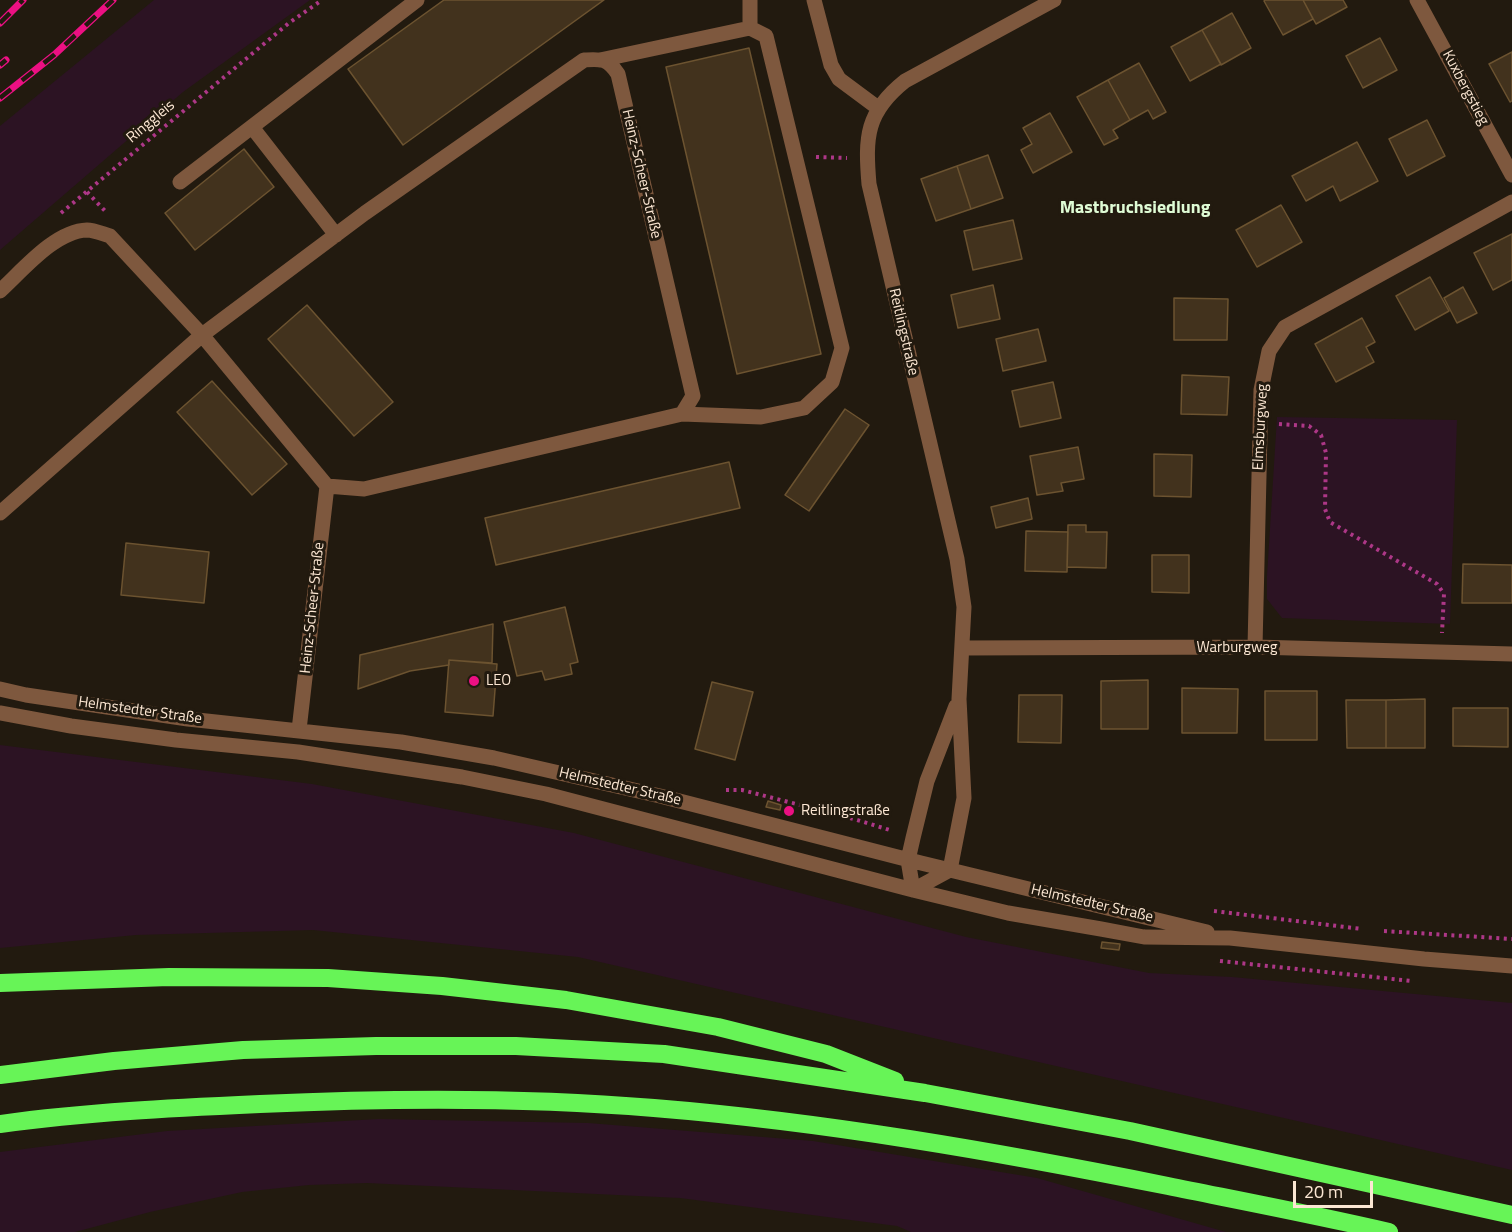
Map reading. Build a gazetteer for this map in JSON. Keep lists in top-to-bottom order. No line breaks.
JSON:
{"streets":{"street":["Kuxbergstieg","Heinz-Scheer-Straße","Reitlingstraße","Elmsburgweg","Warburgweg","Helmstedter Straße"],"path":["Ringgleis"]},"crossings":[["Heinz-Scheer-Straße","Helmstedter Straße"],["Reitlingstraße","Warburgweg"],["Reitlingstraße","Helmstedter Straße"],["Elmsburgweg","Warburgweg"]],"districts":["Mastbruchsiedlung"],"places":["LEO","Reitlingstraße"],"scale_bar":"20 m"}
